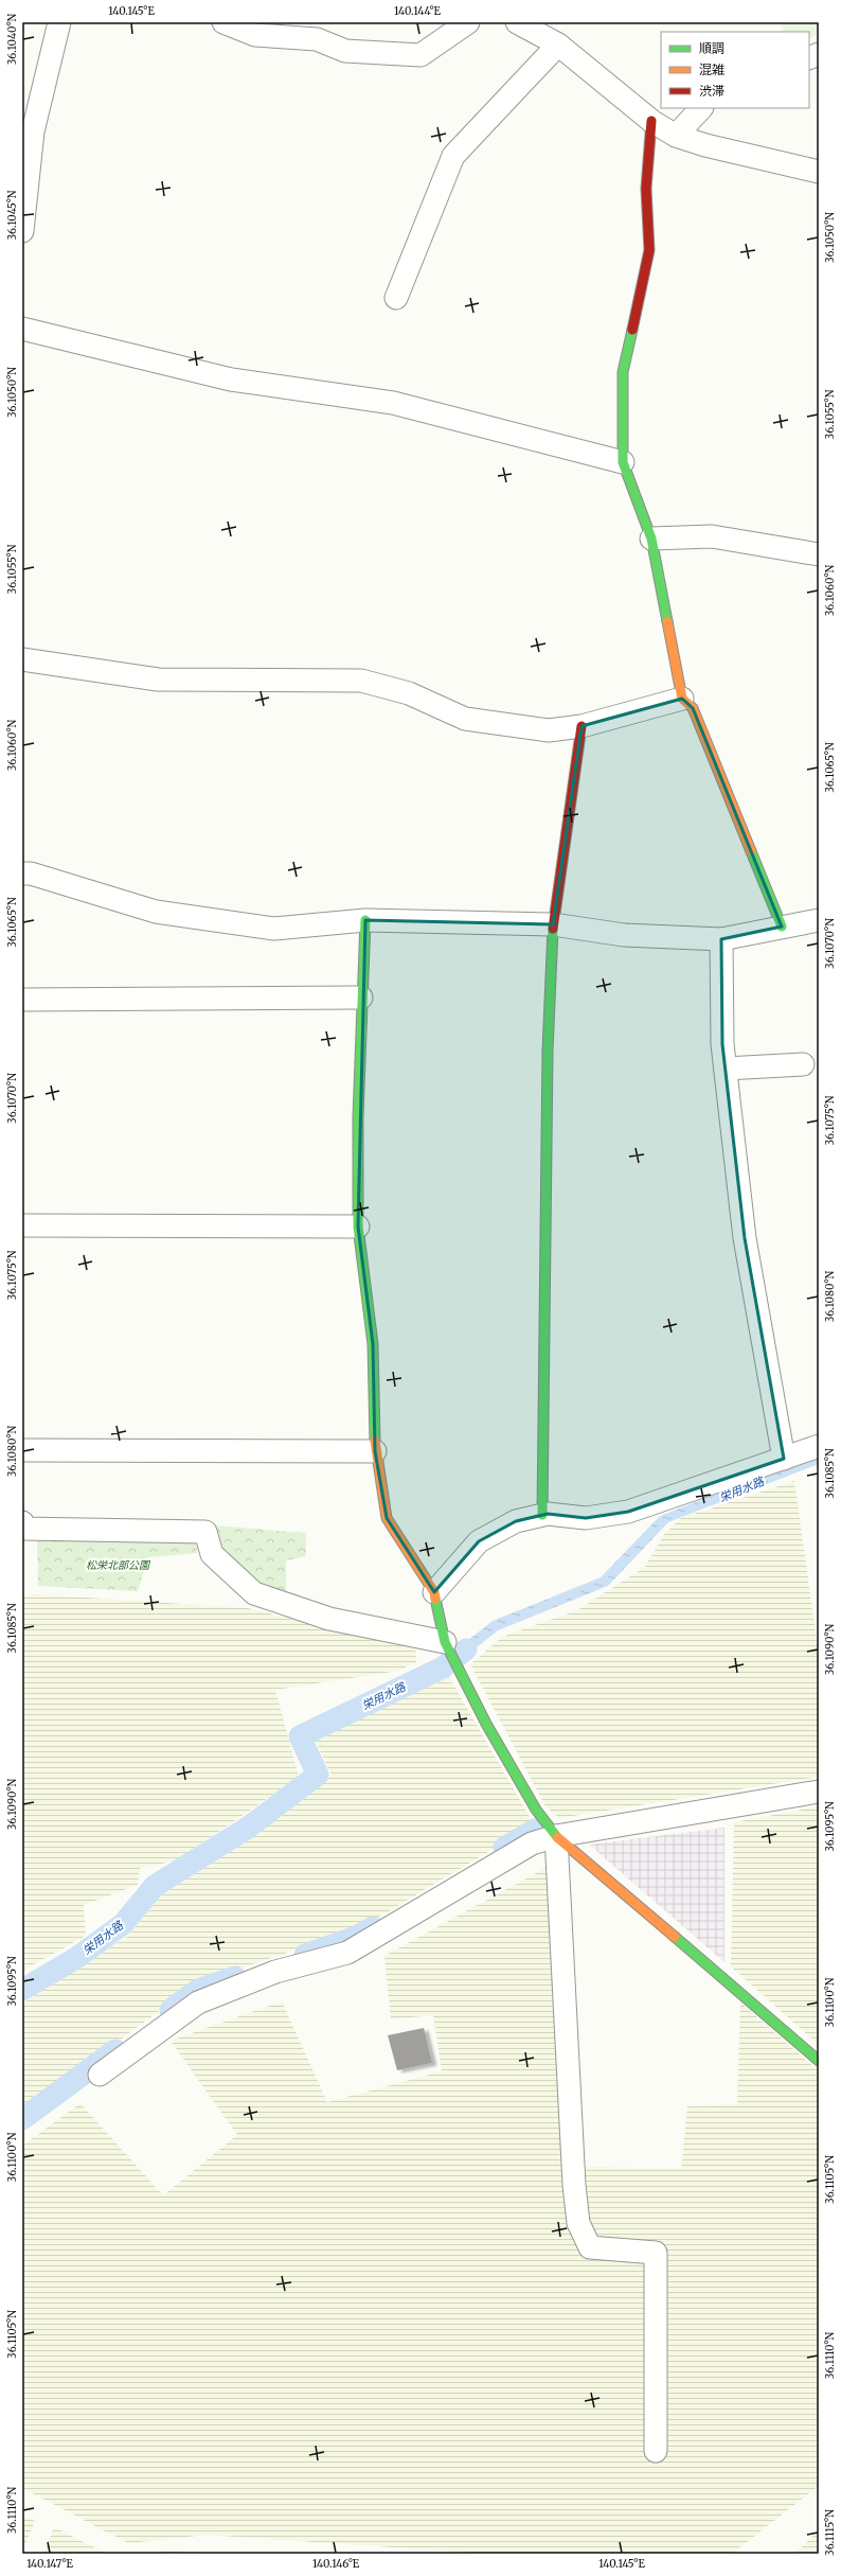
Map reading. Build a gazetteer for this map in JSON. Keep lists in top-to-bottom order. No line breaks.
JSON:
{"water":["栄用水路"],"parks":["松栄北部公園"],"legend":["順調","混雑","渋滞"],"coordinates":["140.145°E","140.144°E","36.1040°N","36.1045°N","36.1050°N","36.1055°N","36.1060°N","36.1065°N","36.1070°N","36.1075°N","36.1080°N","36.1085°N","36.1090°N","36.1095°N","36.1100°N","36.1105°N","36.1110°N","36.1115°N","140.147°E","140.146°E"]}
